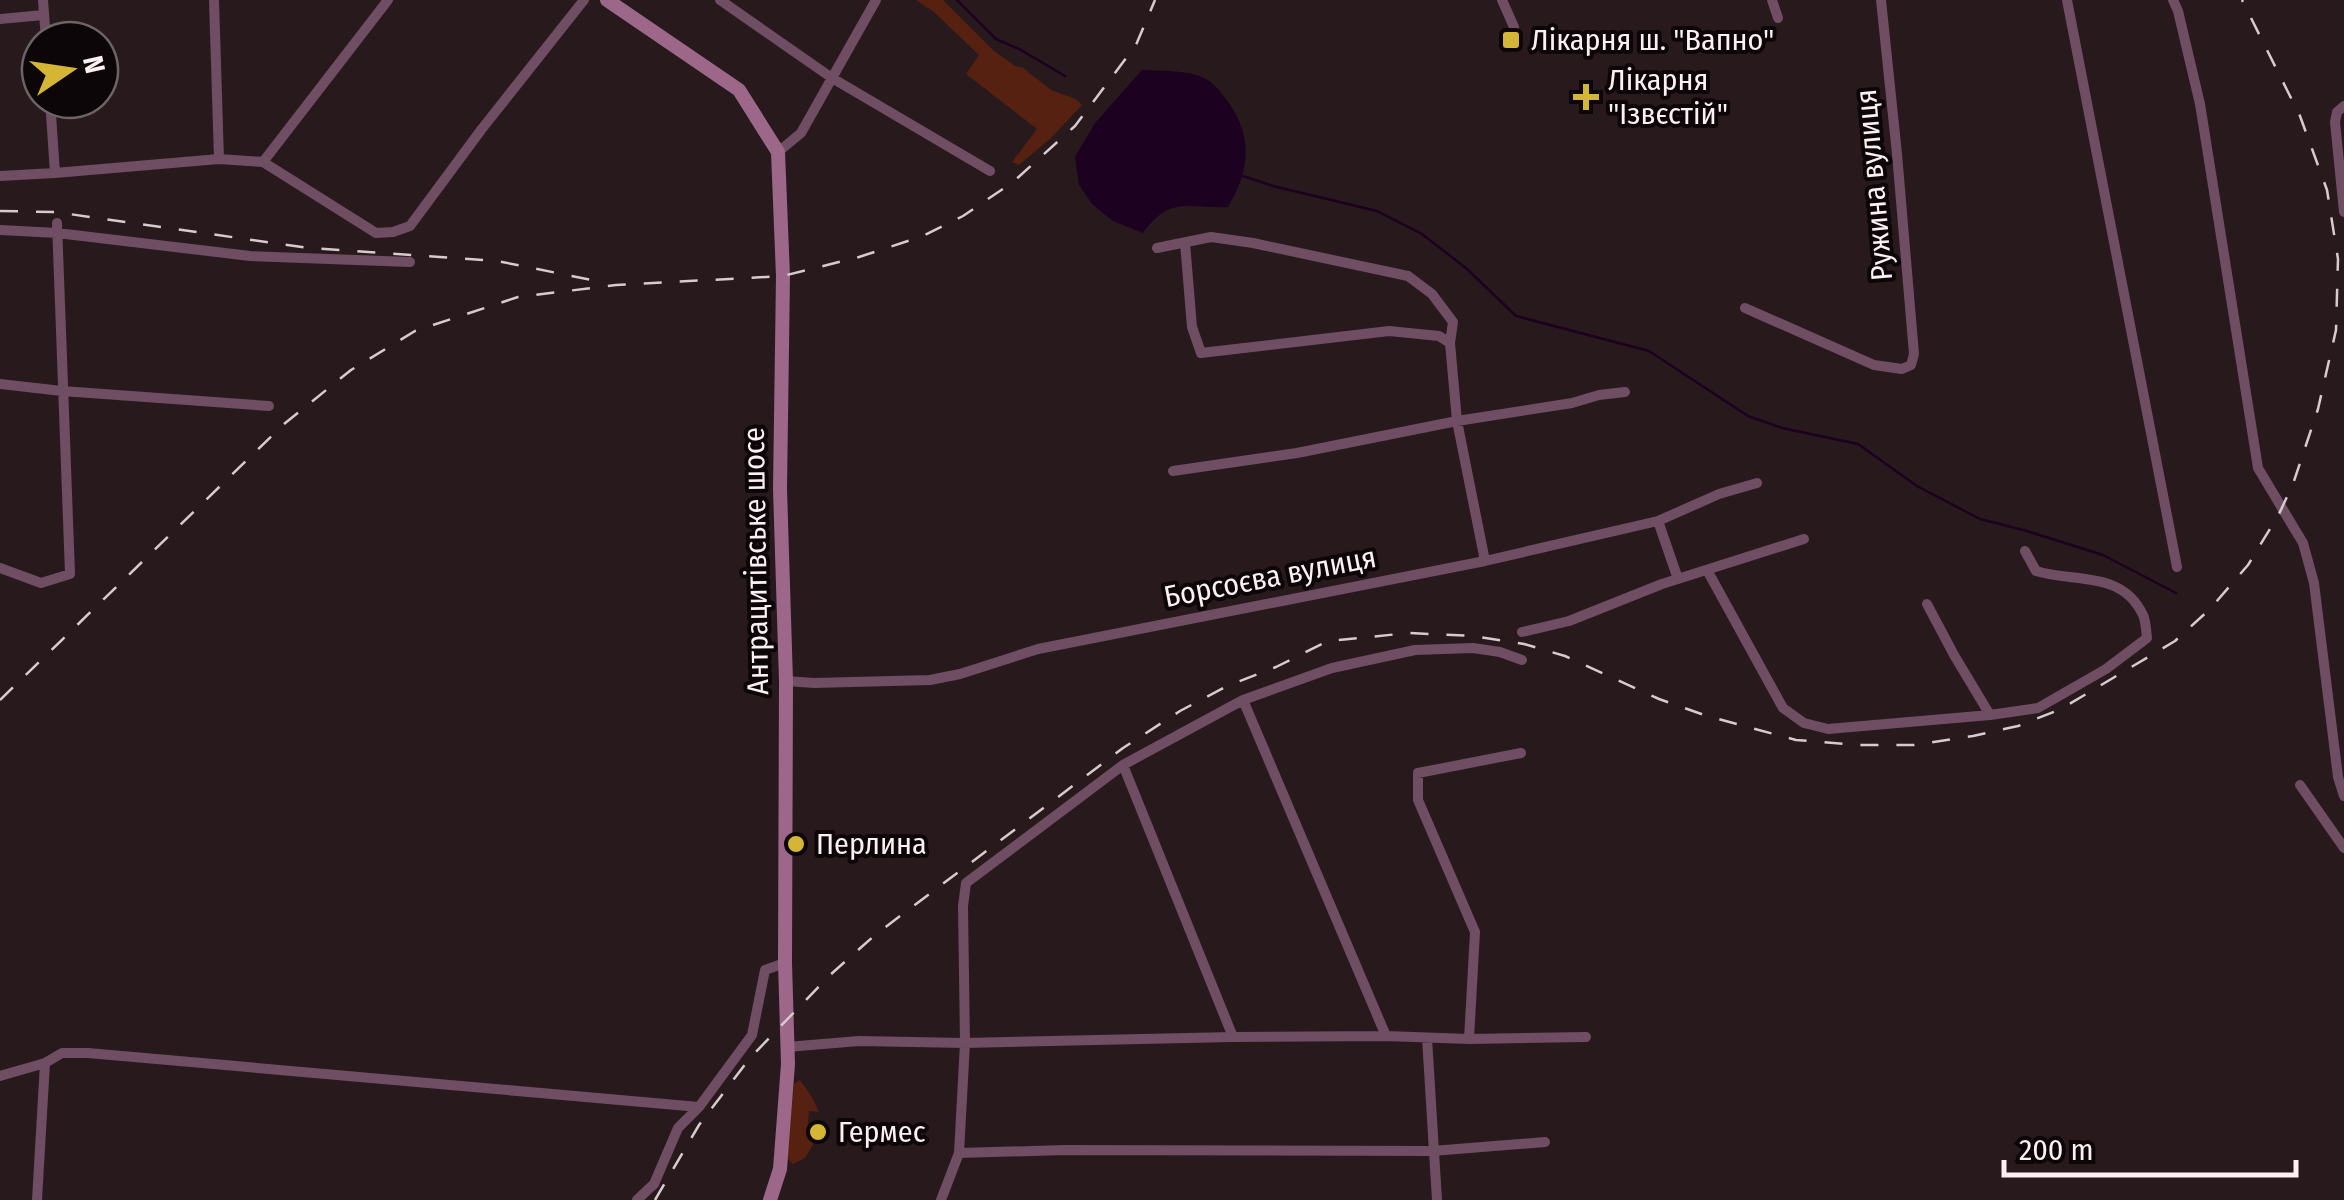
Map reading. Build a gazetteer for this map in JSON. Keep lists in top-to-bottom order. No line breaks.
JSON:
{"streets":{"main road":["Антрацитівське шосе"],"street":["Ружина вулиця","Борсоєва вулиця"]},"crossings":[["Антрацитівське шосе","Борсоєва вулиця"]],"places":{"transit":["Лікарня ш. \"Вапно\""],"health":["Лікарня \"Ізвєстій\""],"other":["Перлина","Гермес"]},"scale_bar":"200 m","north":"right"}
